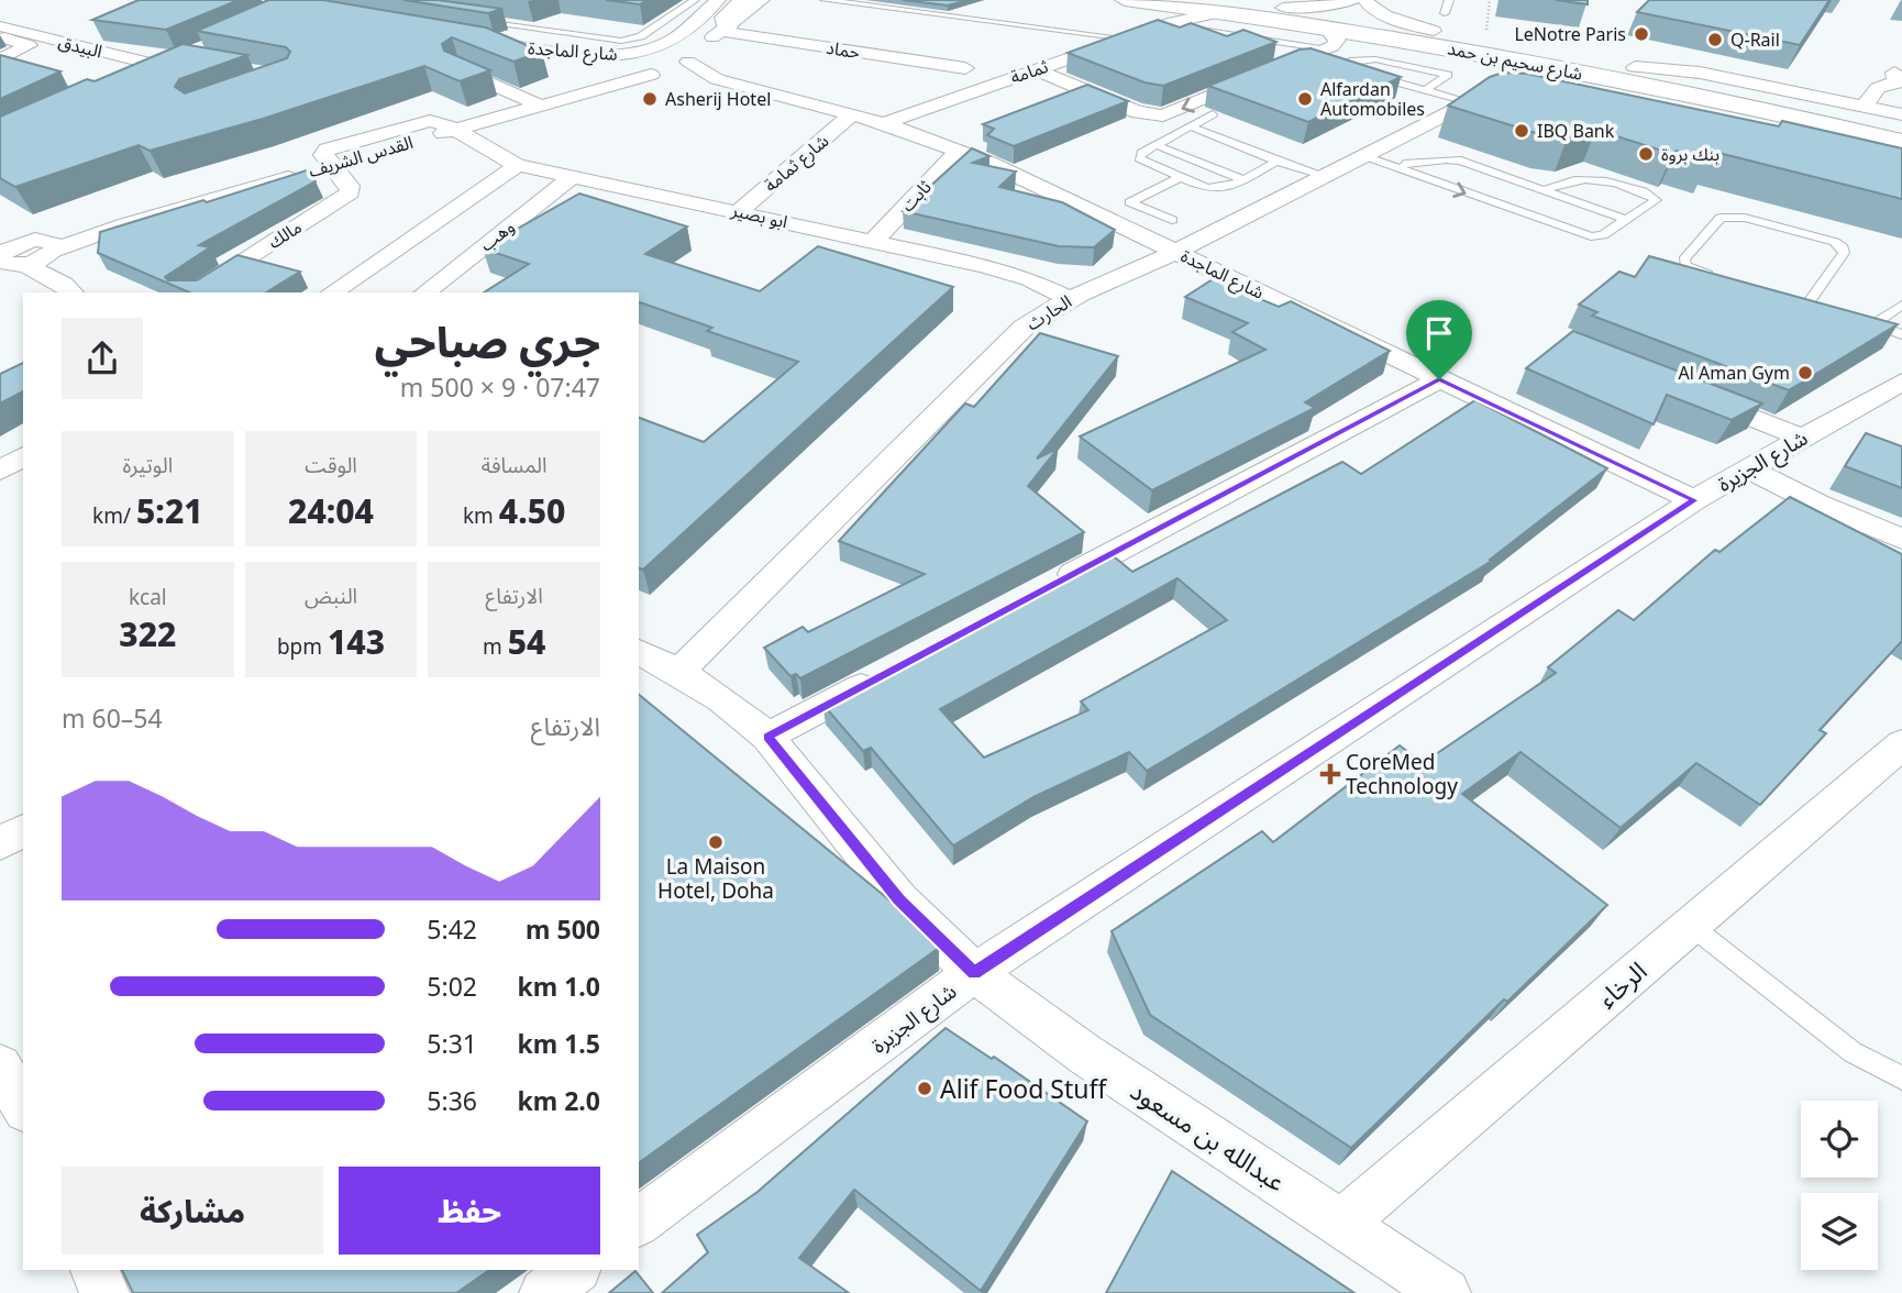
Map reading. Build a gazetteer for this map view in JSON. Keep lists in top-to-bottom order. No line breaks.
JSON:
{"streets":{"highway":["شارع سحيم بن حمد"],"street":["البيدق","حماد","شارع الماجدة","ثمامة","القدس الشريف","شارع ثمامة","ثابت","ابو بصير","مالك","وهب","الحارث","شارع الجزيرة","الرخاء","عبدالله بن مسعود"]},"crossings":[["شارع الماجدة","ثمامة"],["شارع الماجدة","القدس الشريف"],["شارع الماجدة","شارع ثمامة"],["شارع الماجدة","ثابت"],["شارع الماجدة","الحارث"],["شارع الماجدة","شارع الجزيرة"],["شارع سحيم بن حمد","ثمامة"],["شارع سحيم بن حمد","الحارث"],["القدس الشريف","ابو بصير"],["القدس الشريف","مالك"],["شارع ثمامة","ابو بصير"],["ثابت","ابو بصير"],["ابو بصير","وهب"],["ابو بصير","الحارث"],["الحارث","عبدالله بن مسعود"],["شارع الجزيرة","عبدالله بن مسعود"],["الرخاء","عبدالله بن مسعود"]],"places":{"other":["LeNotre Paris","Q-Rail","Asherij Hotel","Alfardan Automobiles","IBQ Bank","بنك بروة","Al Aman Gym","La Maison Hotel, Doha","Alif Food Stuff"],"health":["CoreMed Technology"]},"page":{"heading":["جري صباحي","07:47 · 9 × 500 m"],"stats":[["المسافة","4.50 km"],["الوقت","24:04"],["الوتيرة","5:21 /km"],["الارتفاع","54 m"],["النبض","143 bpm"],["kcal","322"]],"chart":["الارتفاع","54–60 m"],"list":[{"name":"500 m","note":"5:42"},{"name":"1.0 km","note":"5:02"},{"name":"1.5 km","note":"5:31"},{"name":"2.0 km","note":"5:36"}],"buttons":["حفظ","مشاركة"]}}
